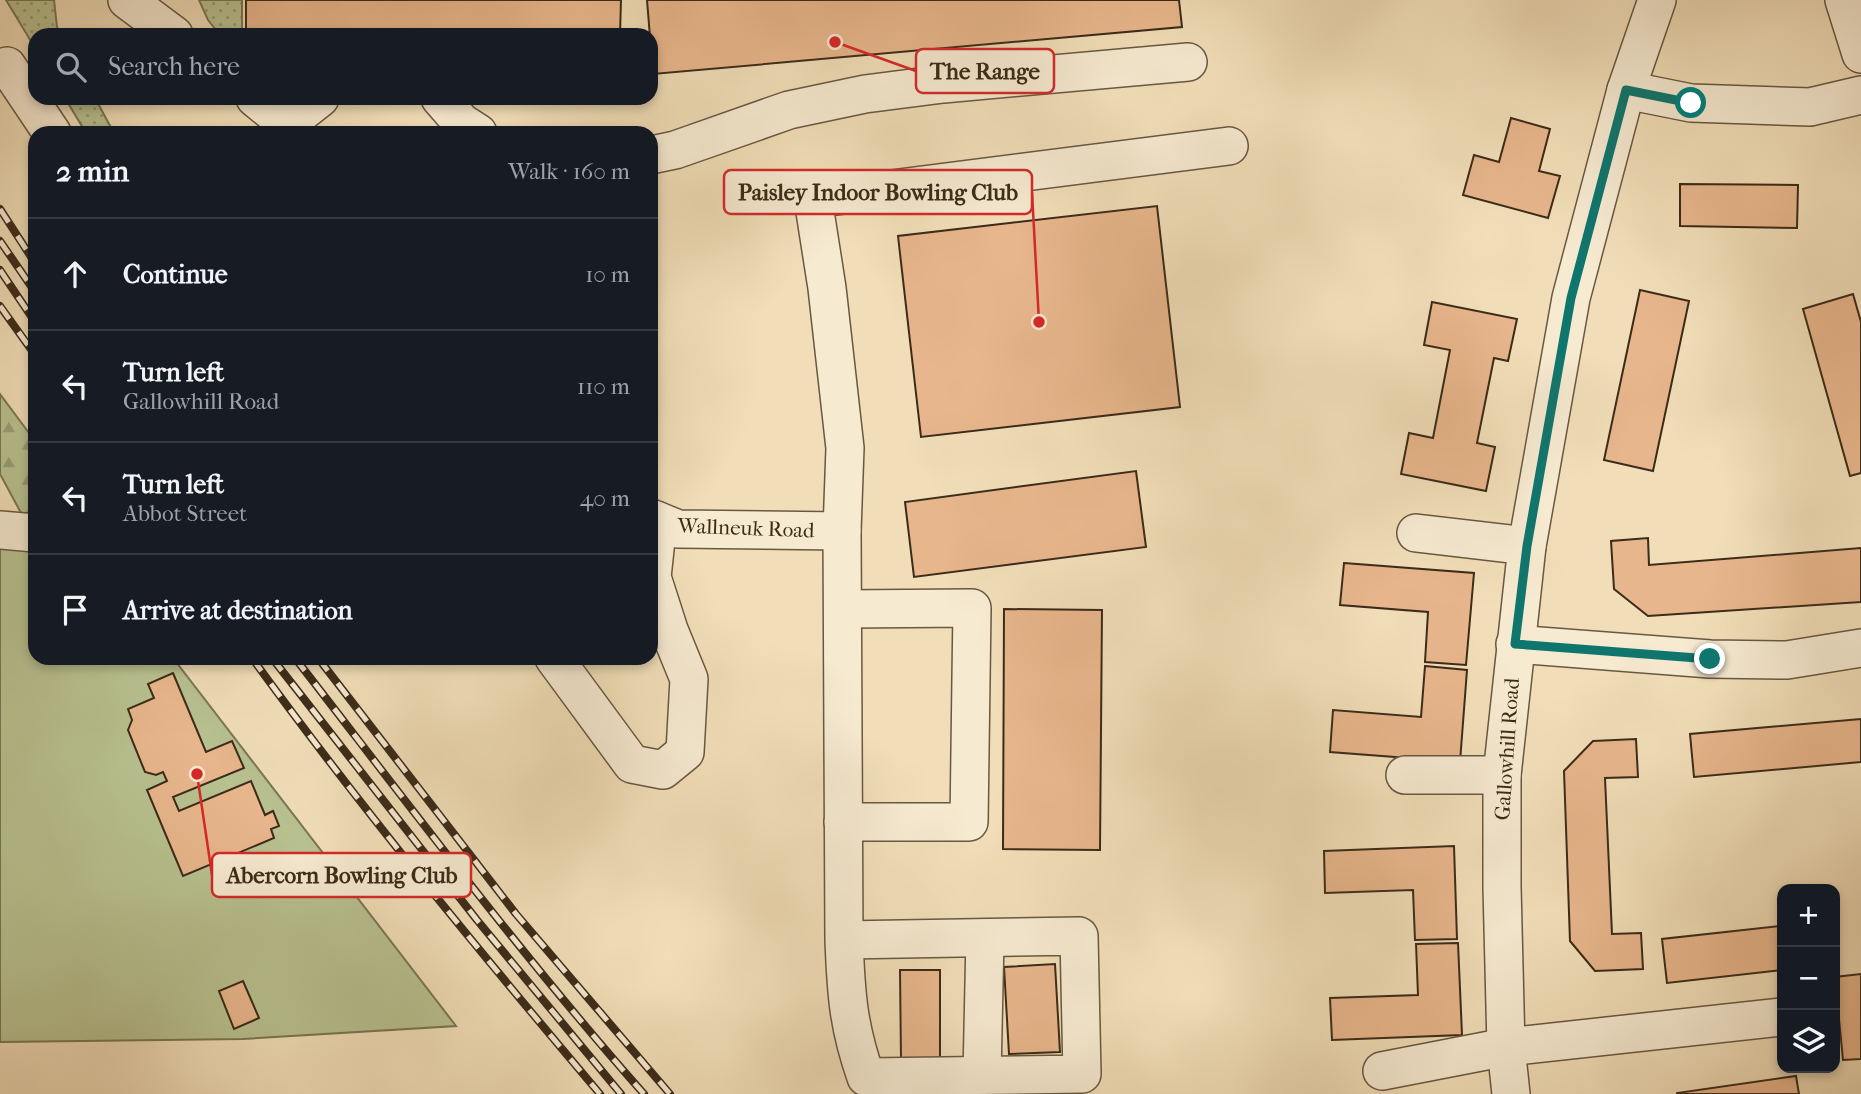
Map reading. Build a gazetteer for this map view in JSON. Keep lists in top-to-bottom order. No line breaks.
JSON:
{"streets":{"street":["Wallneuk Road","Gallowhill Road"]},"places":["The Range","Paisley Indoor Bowling Club","Abercorn Bowling Club"],"page":{"search":"Search here","heading":["2 min","Walk · 160 m"],"list":[["Continue","10 m"],["Turn left","Gallowhill Road","110 m"],["Turn left","Abbot Street","40 m"],"Arrive at destination"],"map_buttons":["+","−"]}}
